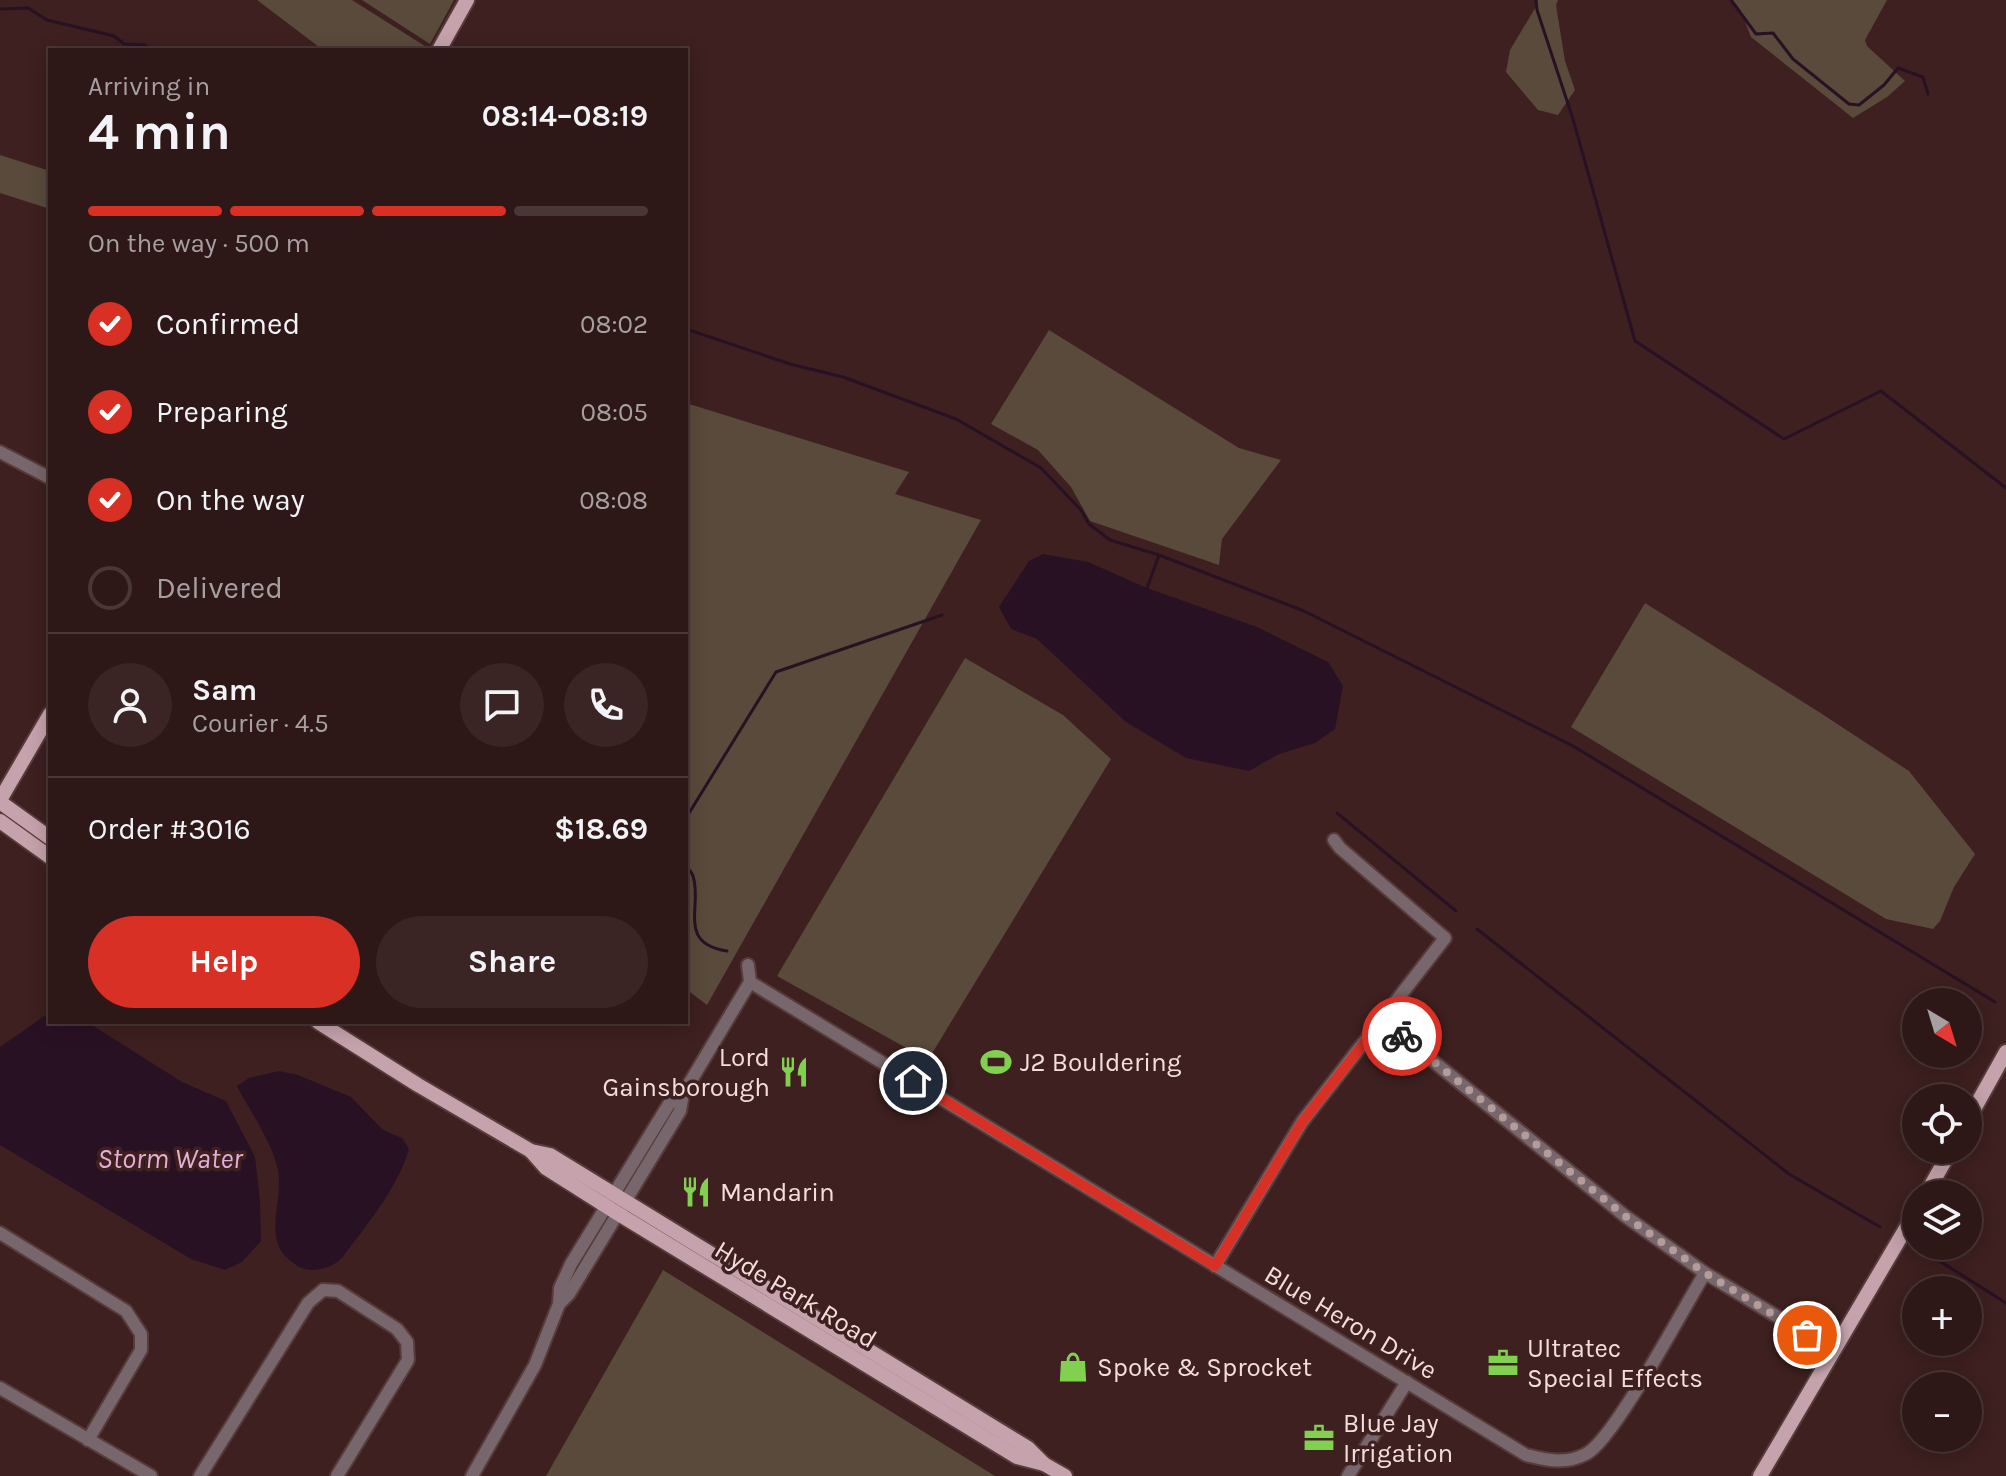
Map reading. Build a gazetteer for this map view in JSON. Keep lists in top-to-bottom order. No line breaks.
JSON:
{"streets":{"main road":["Hyde Park Road"],"street":["Blue Heron Drive"]},"water":["Storm Water"],"places":{"sports":["J2 Bouldering"],"restaurant":["Lord Gainsborough","Mandarin"],"office":["Ultratec Special Effects","Blue Jay Irrigation"],"shop":["Spoke & Sprocket"]},"north":"bottom right","page":{"heading":["4 min","Arriving in","08:14–08:19"],"panel":["Sam","Courier · 4.5","Order #3016","$18.69"],"bar":"On the way · 500 m","list":[["Confirmed","08:02"],["Preparing","08:05"],["On the way","08:08"],"Delivered"],"buttons":["Help","Share"],"map_buttons":["+","−"]}}
